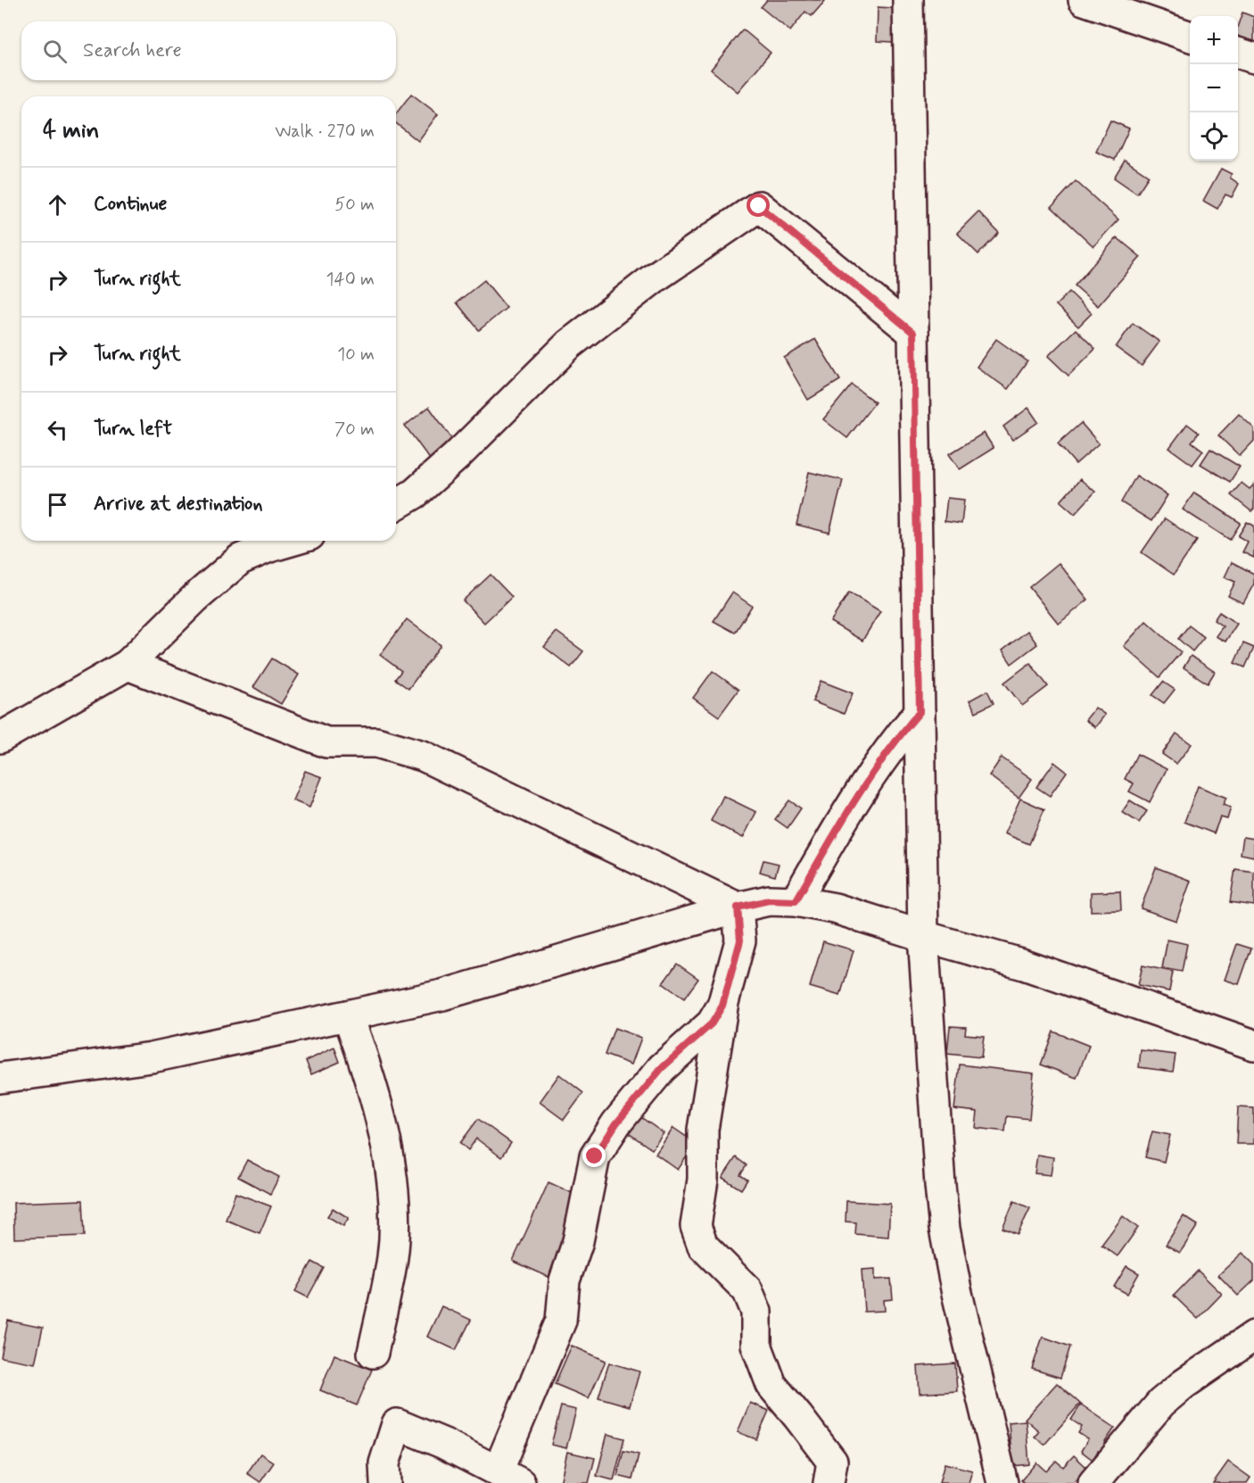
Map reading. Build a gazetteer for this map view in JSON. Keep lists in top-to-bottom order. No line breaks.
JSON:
{"page":{"map_buttons":["+","−"],"search":"Search here","heading":["4 min","Walk · 270 m"],"list":[["Continue","50 m"],["Turn right","140 m"],["Turn right","10 m"],["Turn left","70 m"],"Arrive at destination"]}}
